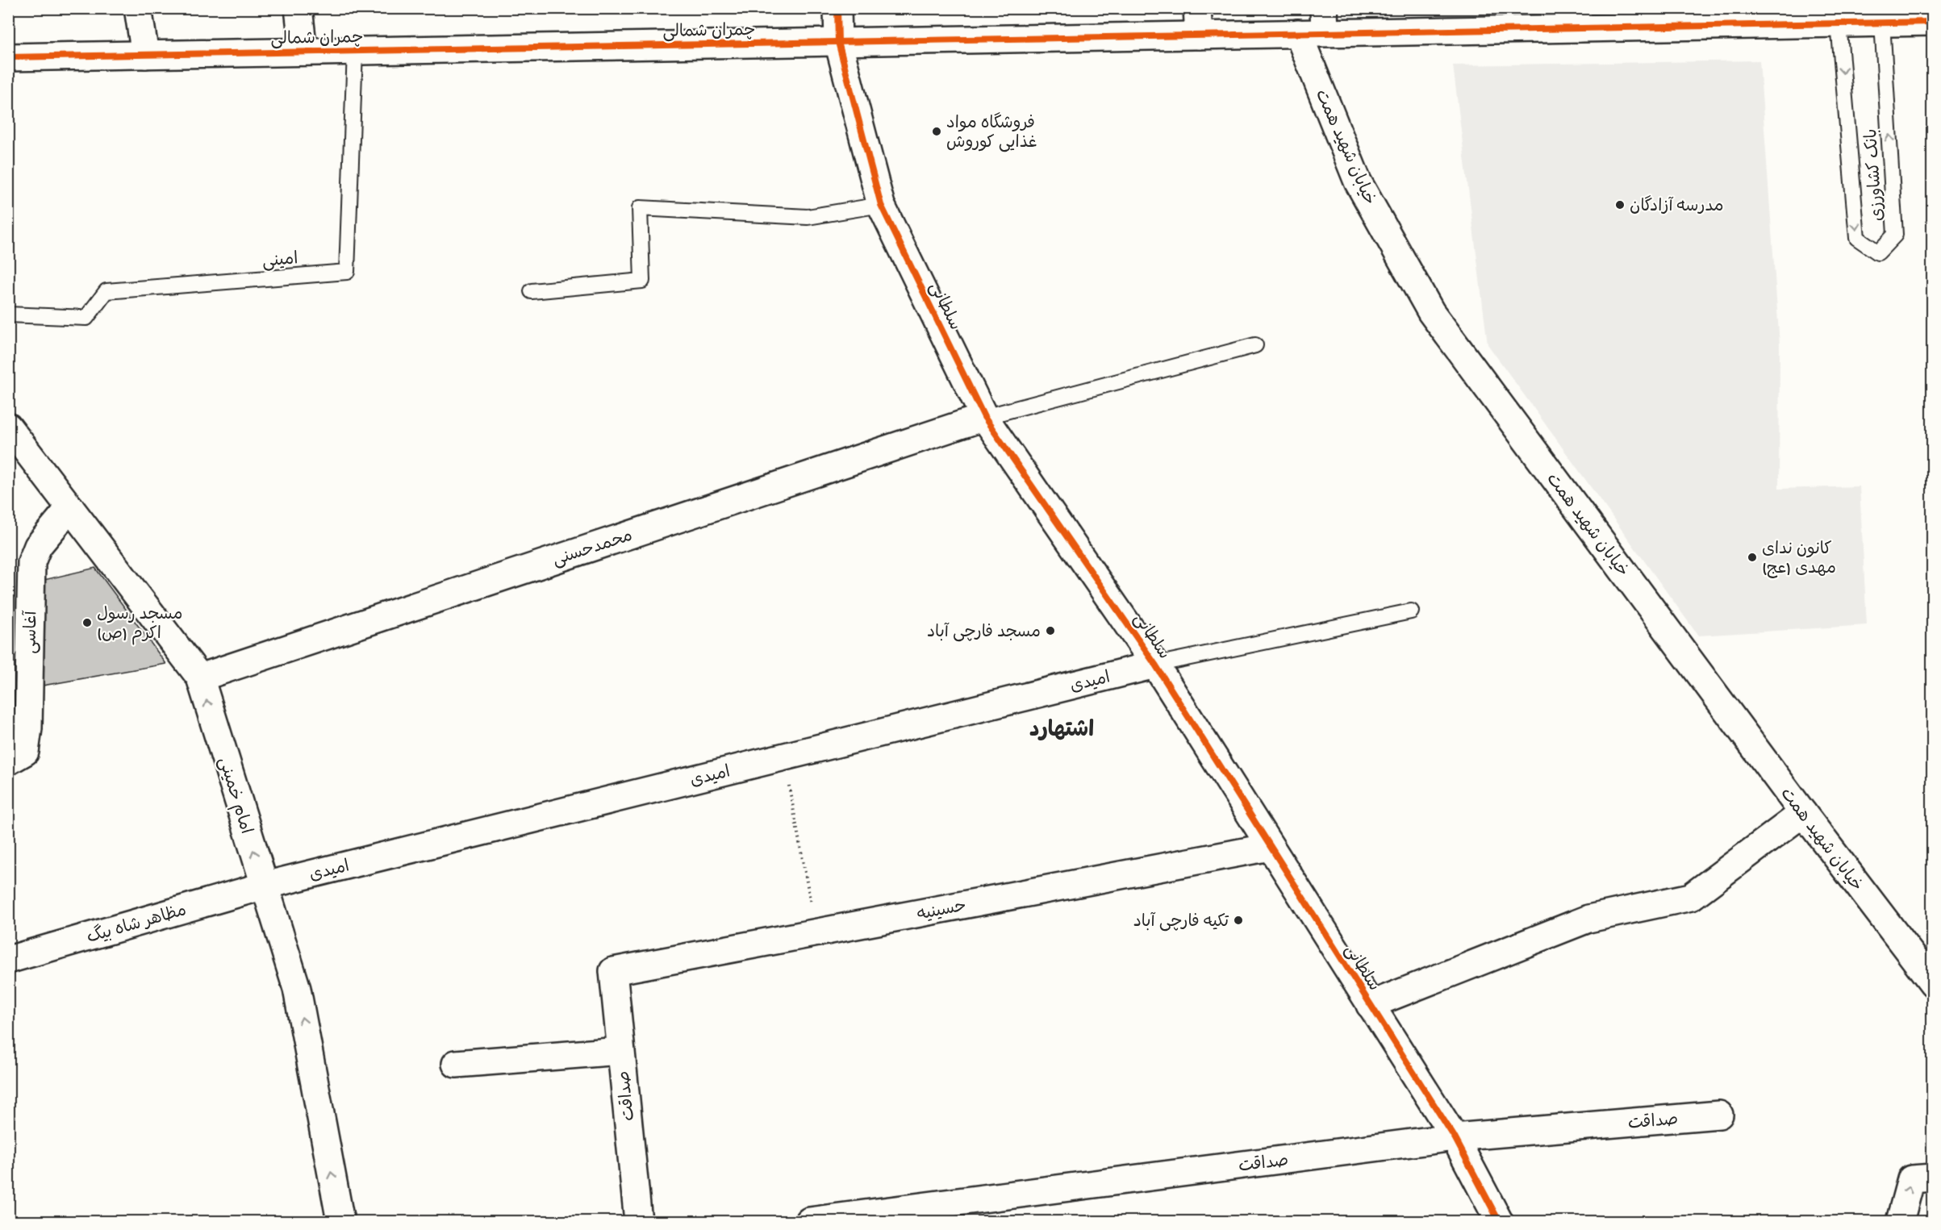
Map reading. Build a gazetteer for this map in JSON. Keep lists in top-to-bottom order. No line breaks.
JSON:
{"streets":{"street":["چمران شمالی","خیابان شهید همت","سلطانی","محمدحسنی","آغاسی","امیدی","امام خمینی","حسینیه","مظاهر شاه بیگ","صداقت"],"lane":["بانک کشاورزی","امینی"]},"crossings":[["چمران شمالی","خیابان شهید همت"],["چمران شمالی","بانک کشاورزی"],["چمران شمالی","امینی"],["چمران شمالی","سلطانی"],["سلطانی","محمدحسنی"],["سلطانی","امیدی"],["سلطانی","حسینیه"],["سلطانی","صداقت"],["محمدحسنی","امام خمینی"],["آغاسی","امام خمینی"],["امیدی","امام خمینی"],["امیدی","مظاهر شاه بیگ"],["امام خمینی","مظاهر شاه بیگ"],["حسینیه","صداقت"]],"one_way":["امام خمینی"],"districts":["اشتهارد"],"places":["فروشگاه مواد غذایی کوروش","مدرسه آزادگان","کانون ندای مهدی (عج)","مسجد رسول اکرم (ص)","مسجد فارچی آباد","تکیه فارچی آباد"]}
